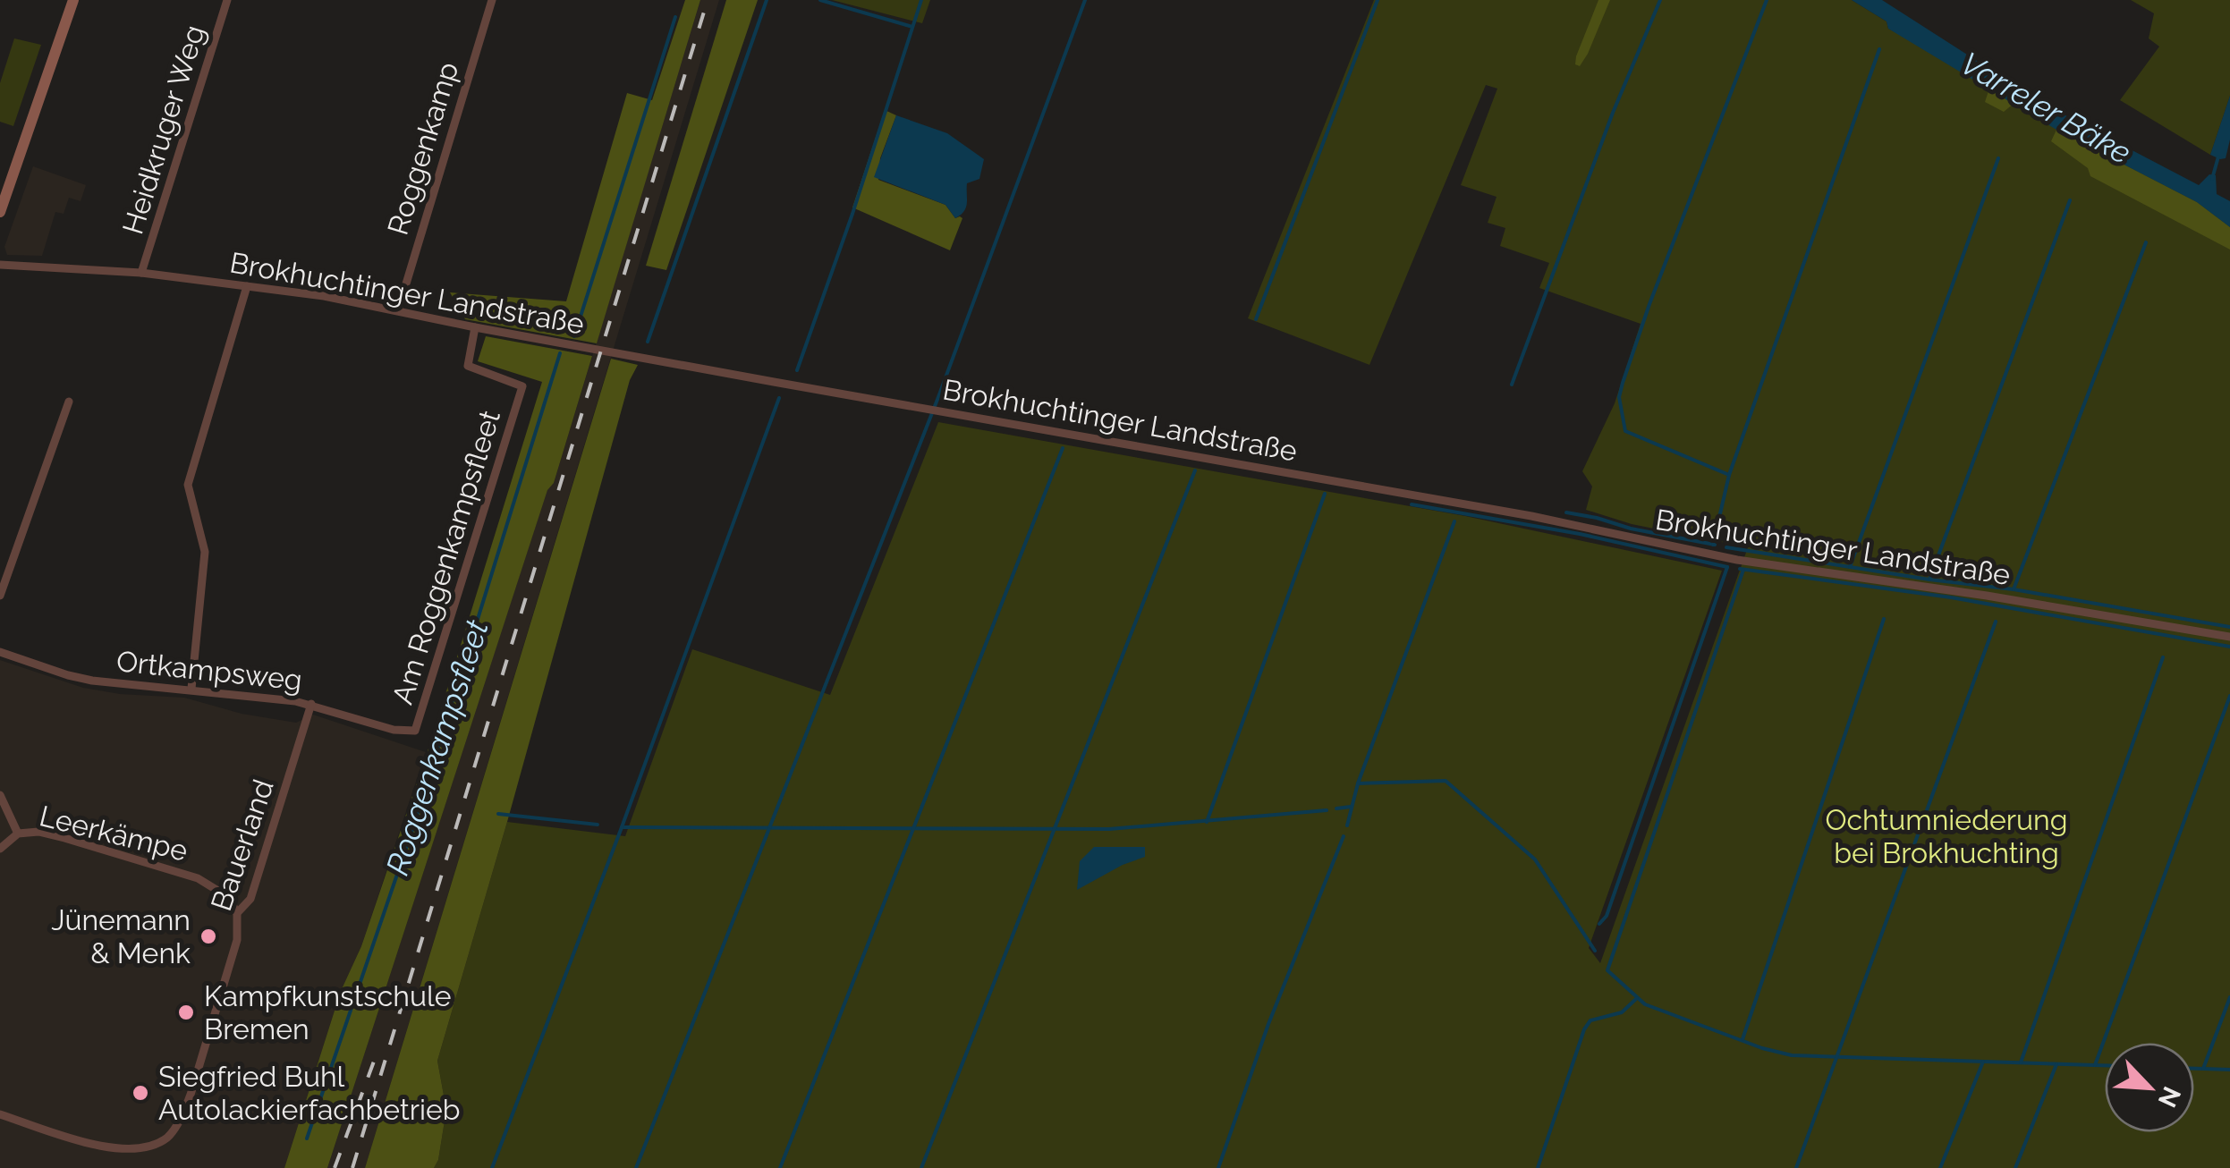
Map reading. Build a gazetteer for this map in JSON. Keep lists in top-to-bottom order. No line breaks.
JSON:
{"streets":{"street":["Heidkruger Weg","Roggenkamp","Brokhuchtinger Landstraße","Am Roggenkampsfleet","Ortkampsweg","Leerkämpe","Bauerland"]},"crossings":[["Heidkruger Weg","Brokhuchtinger Landstraße"],["Roggenkamp","Brokhuchtinger Landstraße"],["Brokhuchtinger Landstraße","Am Roggenkampsfleet"],["Am Roggenkampsfleet","Ortkampsweg"],["Ortkampsweg","Bauerland"],["Leerkämpe","Bauerland"]],"water":["Varreler Bäke","Roggenkampsfleet"],"parks":["Ochtumniederung bei Brokhuchting"],"places":["Jünemann & Menk","Kampfkunstschule Bremen","Siegfried Buhl Autolackierfachbetrieb"],"north":"bottom right"}
